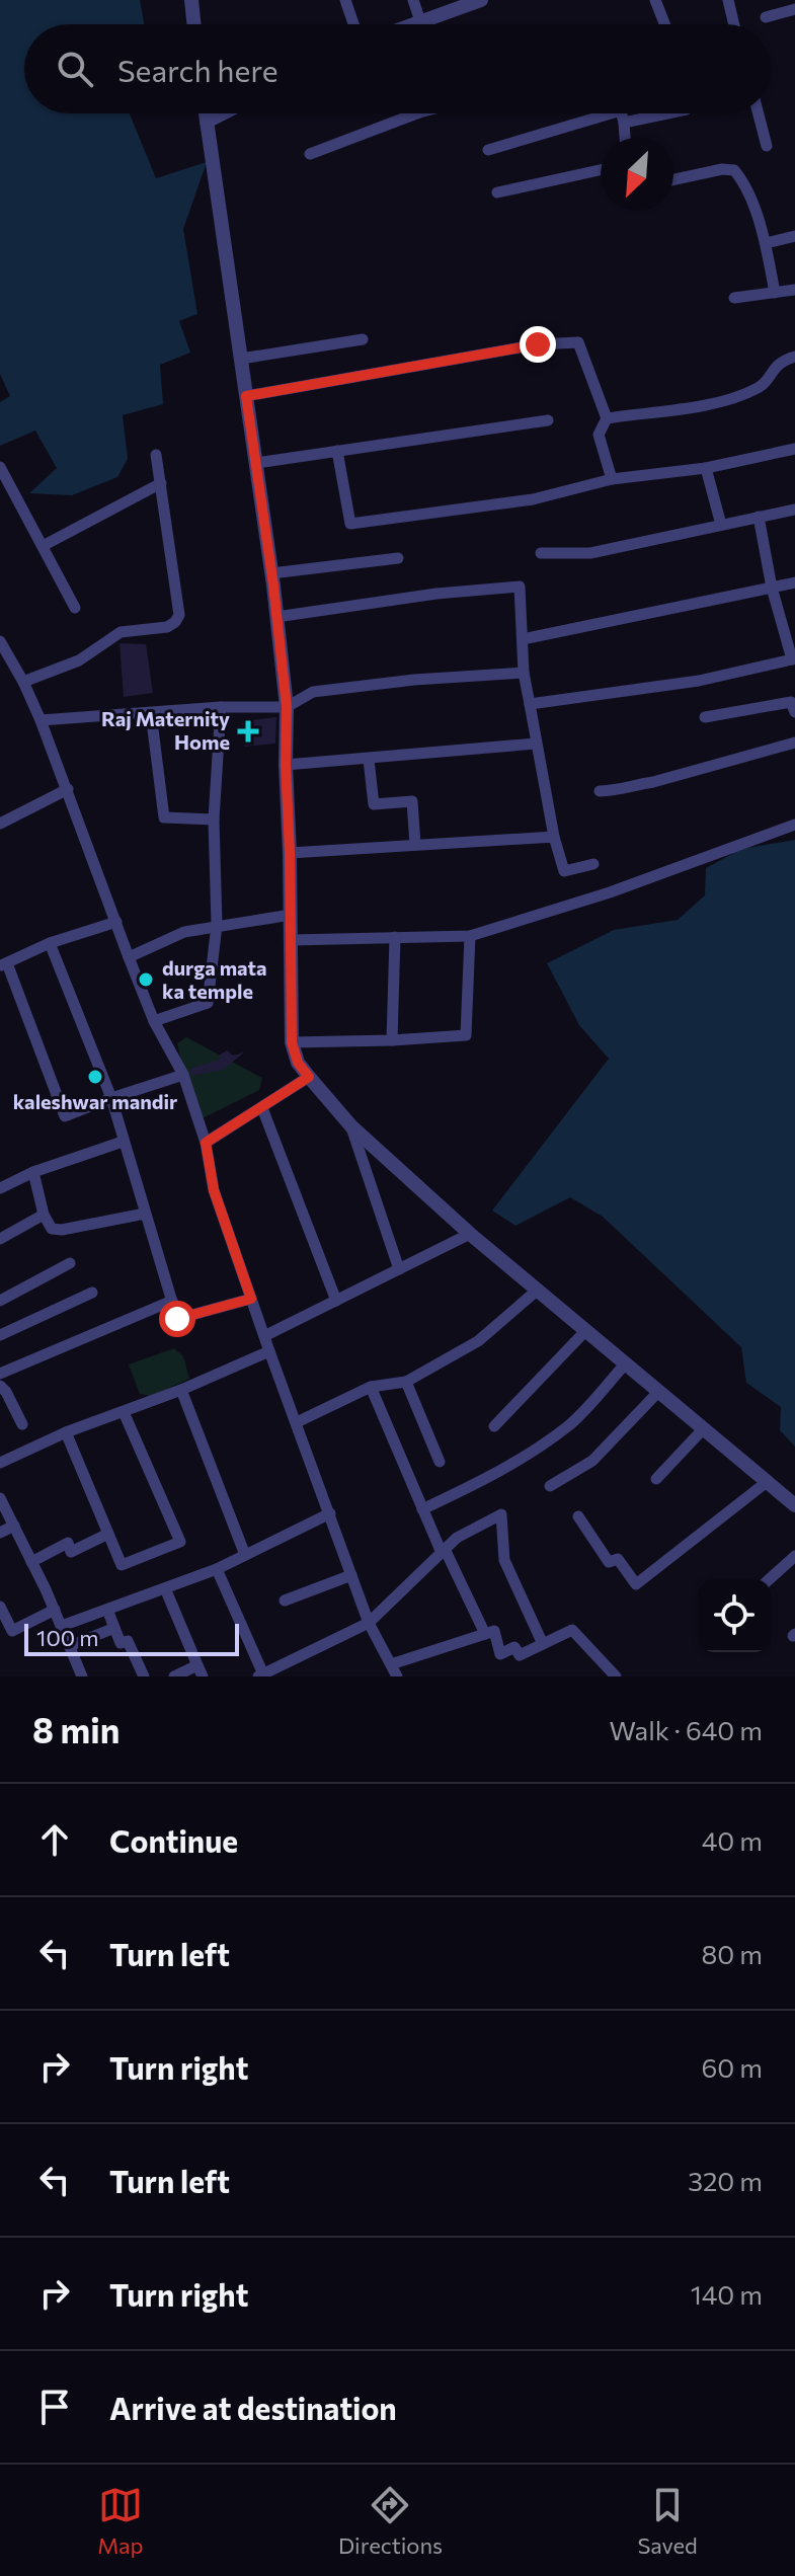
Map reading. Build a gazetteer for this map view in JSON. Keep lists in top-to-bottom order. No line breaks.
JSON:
{"places":{"health":["Raj Maternity Home"],"other":["durga mata ka temple","kaleshwar mandir"]},"scale_bar":"100 m","north":"bottom left","page":{"search":"Search here","scale":"100 m","heading":["8 min","Walk · 640 m"],"list":[["Continue","40 m"],["Turn left","80 m"],["Turn right","60 m"],["Turn left","320 m"],["Turn right","140 m"],"Arrive at destination"],"nav":["Map","Directions","Saved"]}}
